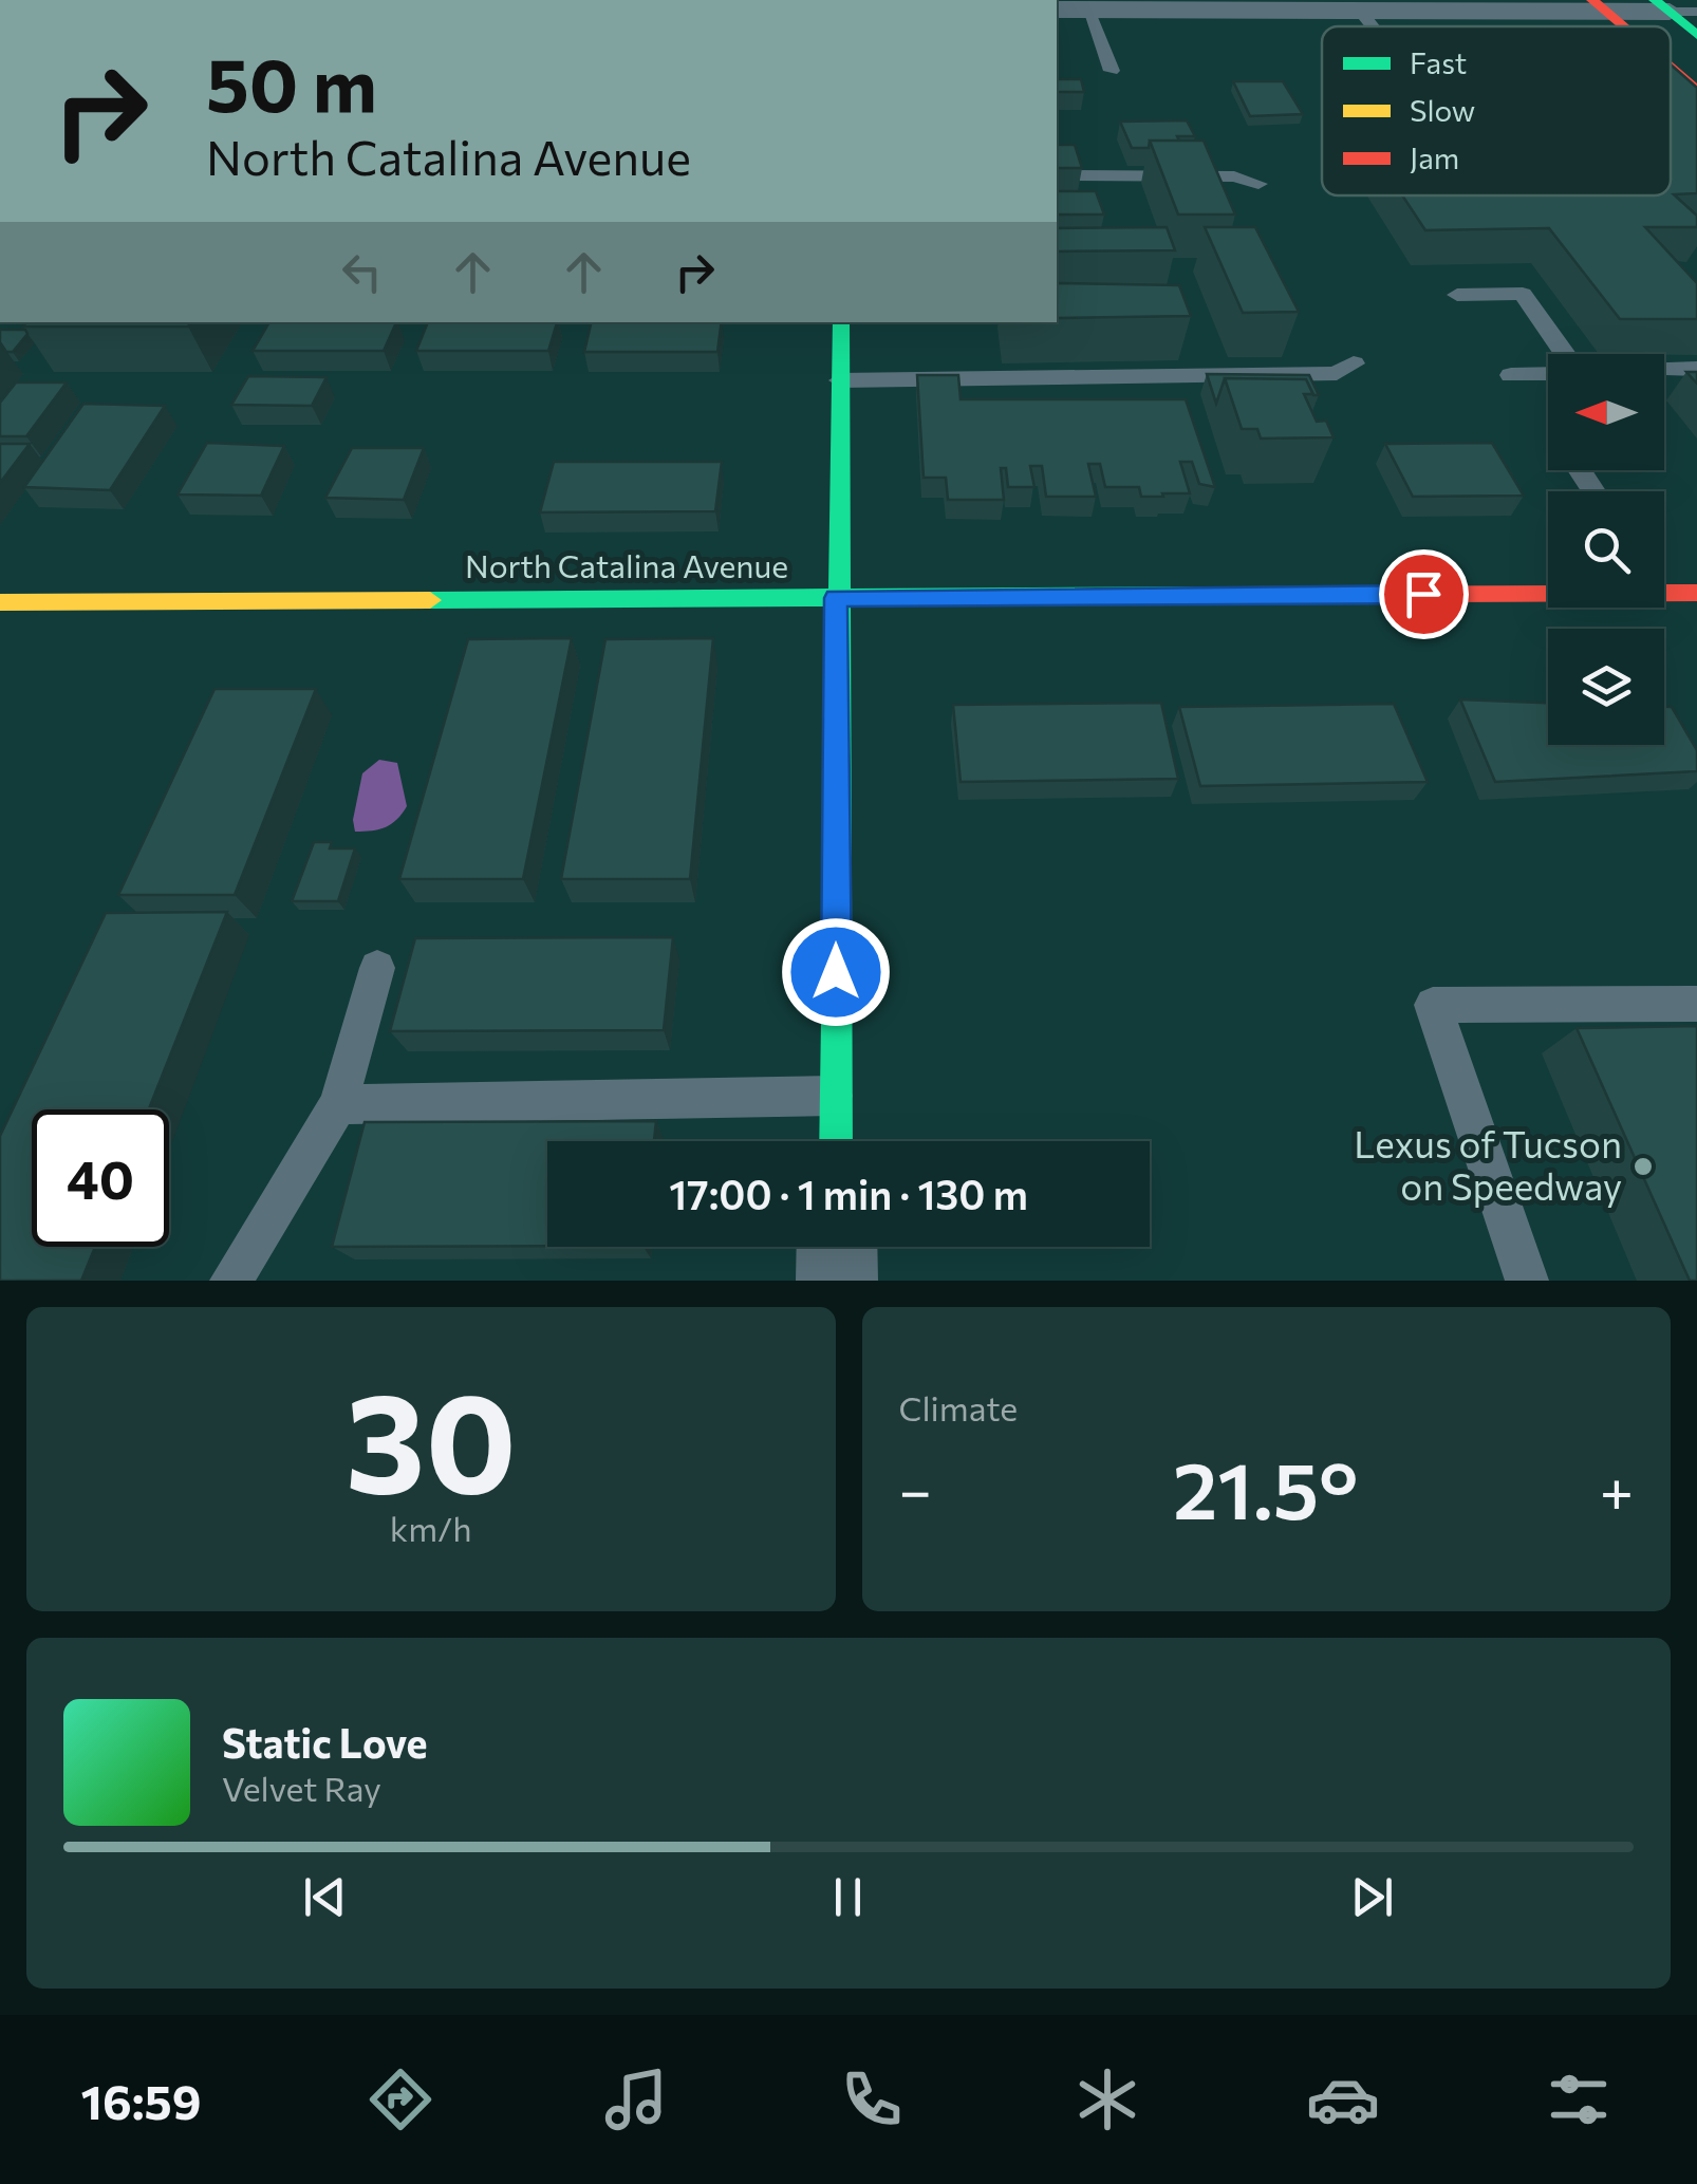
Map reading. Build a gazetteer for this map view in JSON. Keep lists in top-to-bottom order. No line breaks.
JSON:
{"streets":{"street":["North Catalina Avenue"]},"places":["Lexus of Tucson on Speedway"],"legend":["Fast","Slow","Jam"],"north":"left","page":{"turn":["50 m","North Catalina Avenue"],"limit":"40","trip":"17:00 · 1 min · 130 m","tile":[["30","km/h"],"Climate"],"heat":["−","21.5°","+"],"song":["Static Love","Velvet Ray"],"tabs":"16:59"}}
